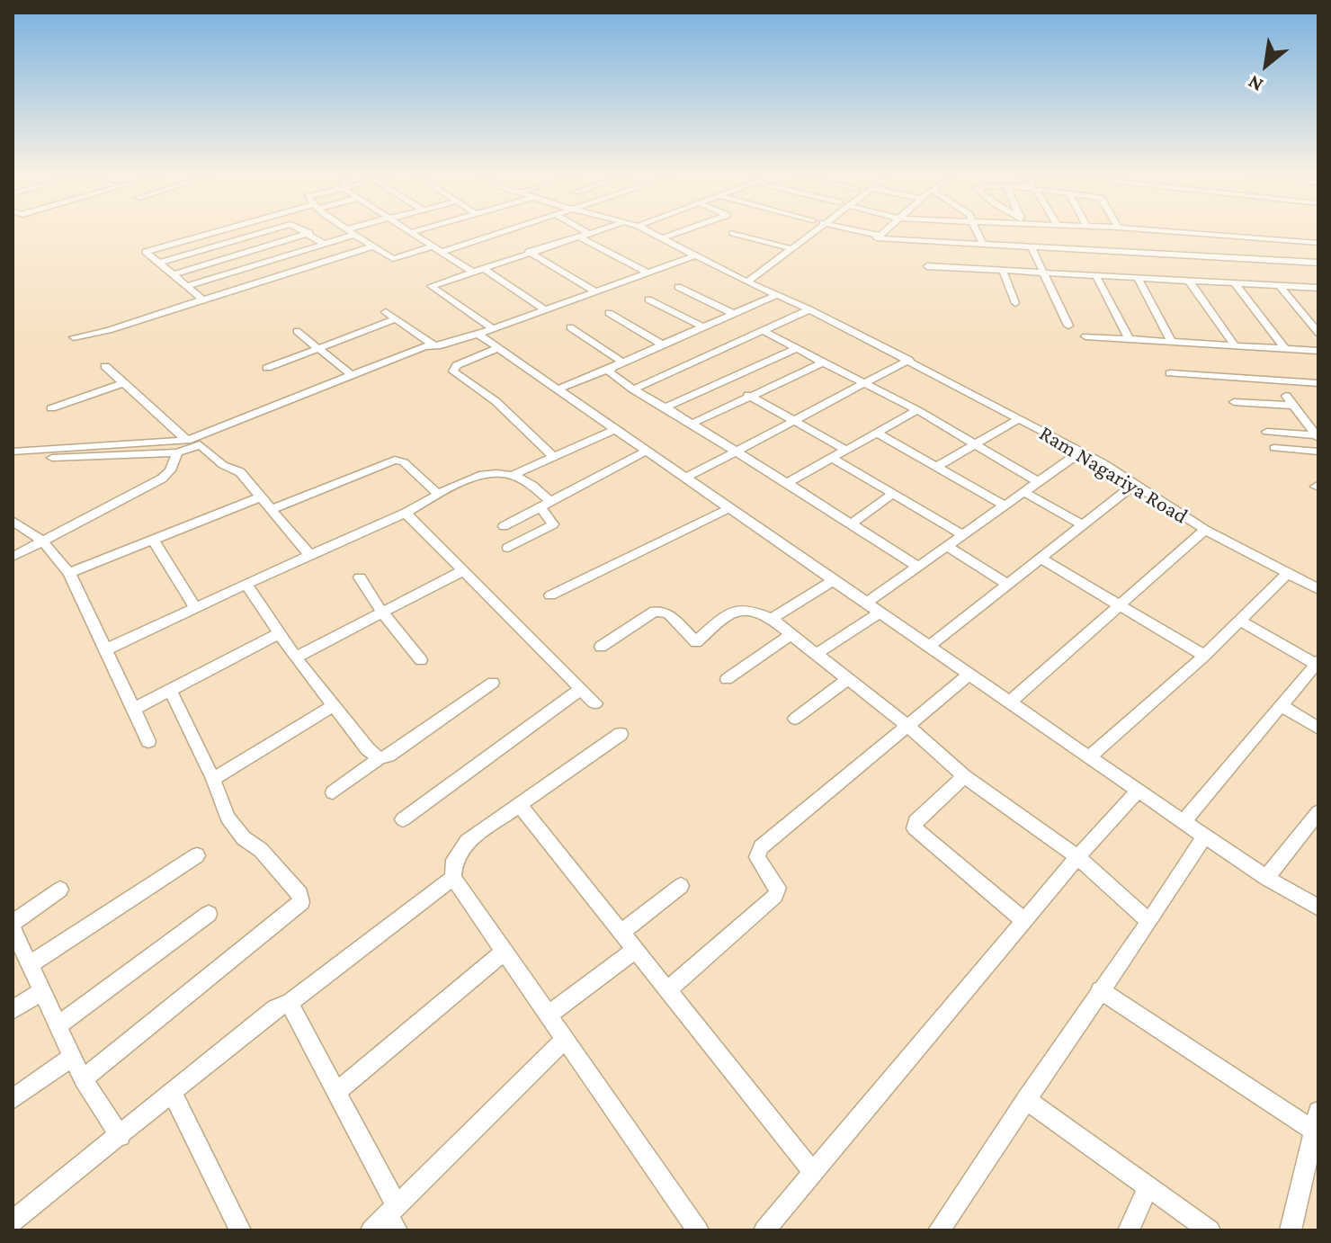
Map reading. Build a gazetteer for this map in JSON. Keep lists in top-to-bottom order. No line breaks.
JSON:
{"streets":{"street":["Ram Nagariya Road"]},"north":"bottom left"}
